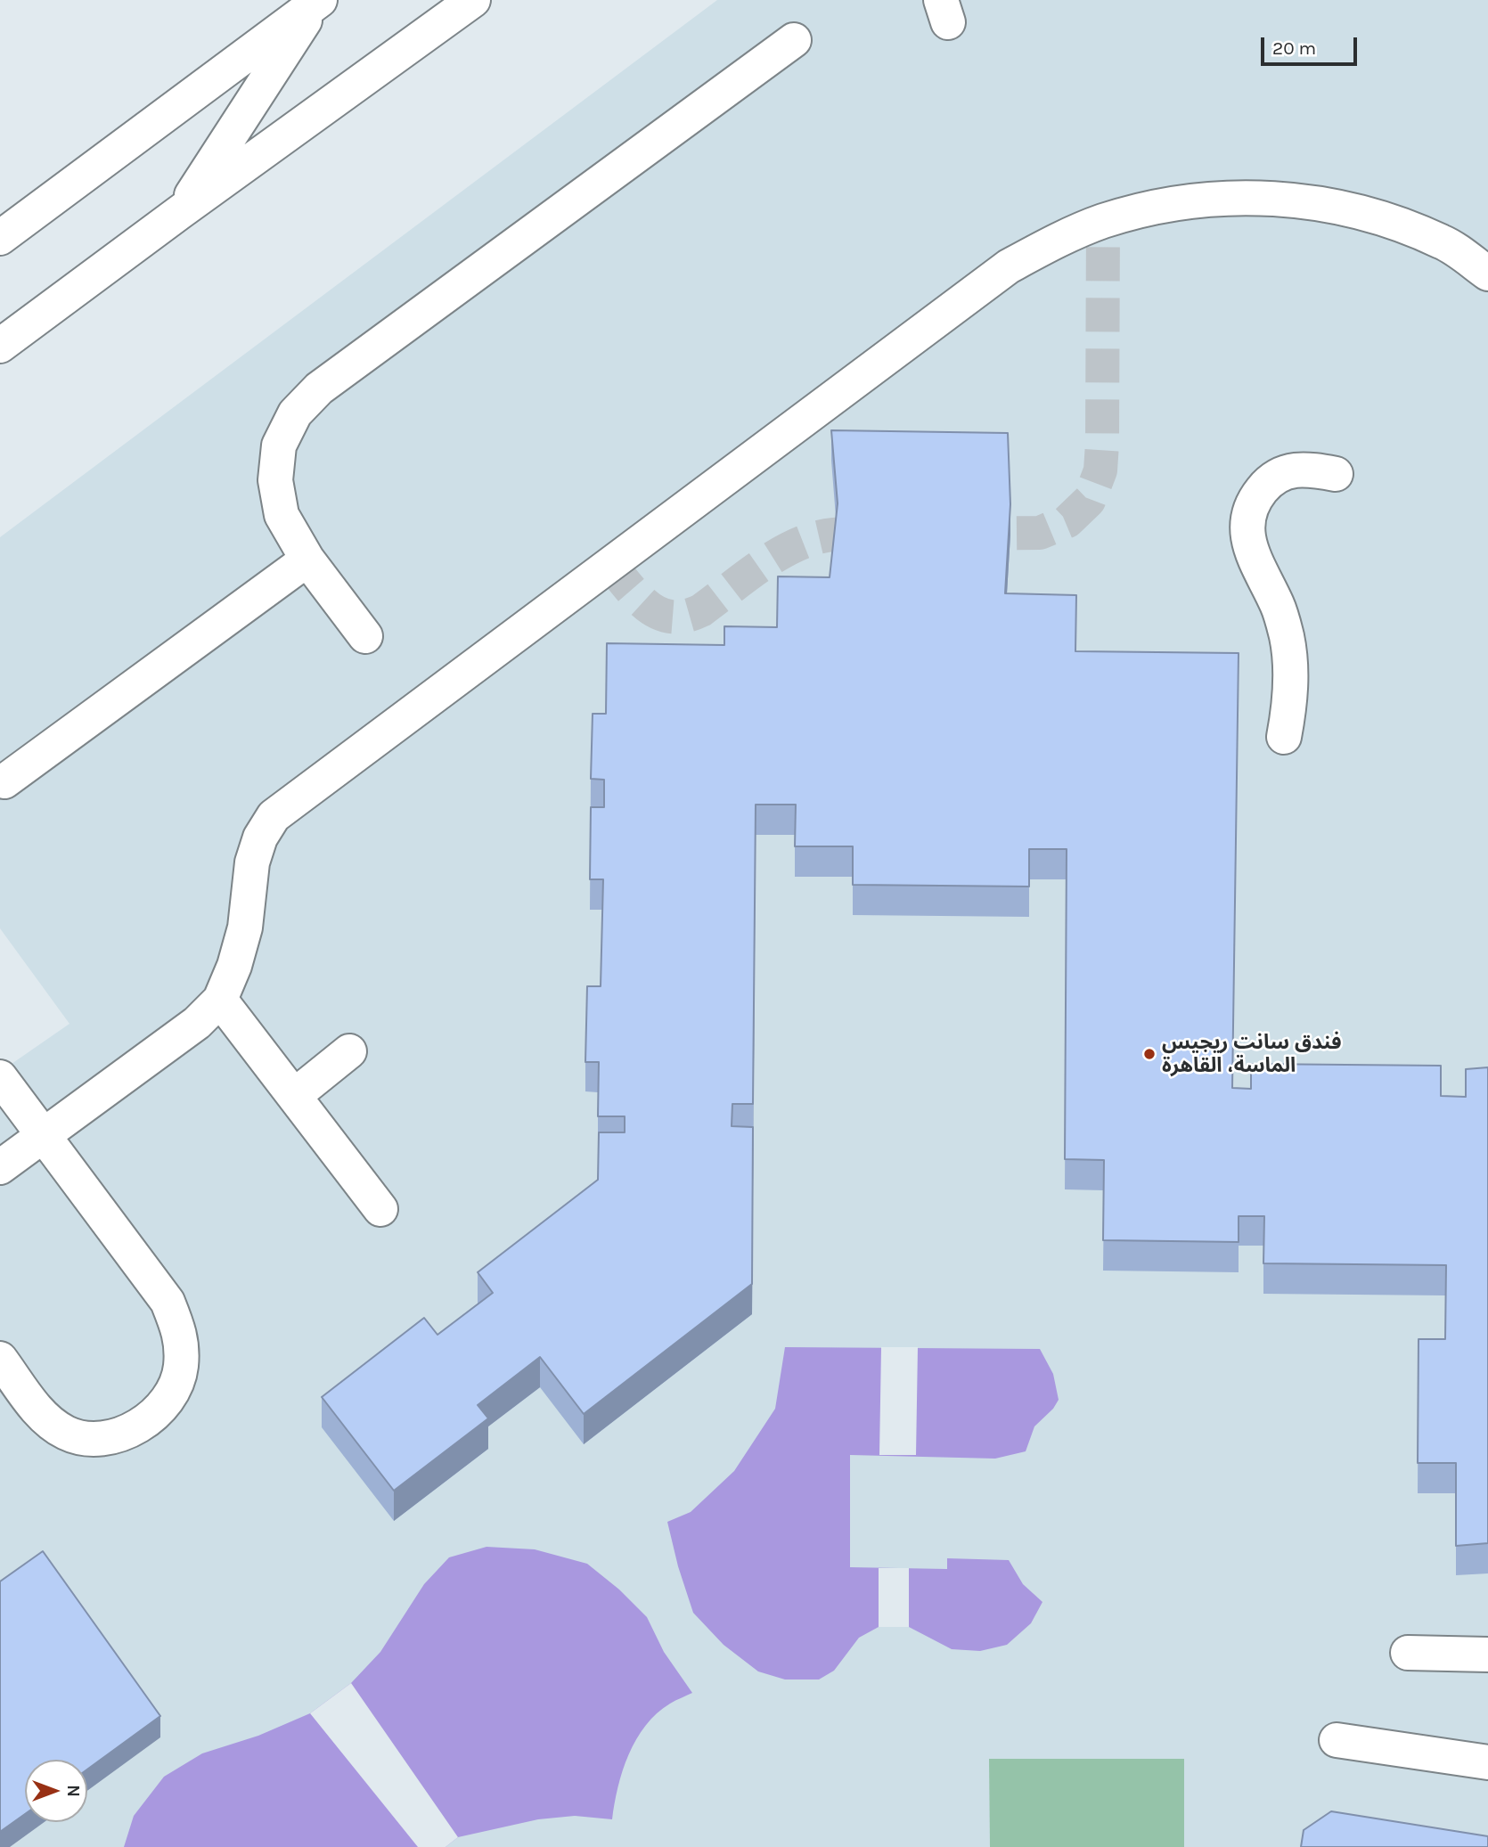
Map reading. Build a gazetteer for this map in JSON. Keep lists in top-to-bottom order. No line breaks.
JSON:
{"places":["فندق سانت ريجيس الماسة، القاهرة"],"scale_bar":"20 m","north":"right"}
